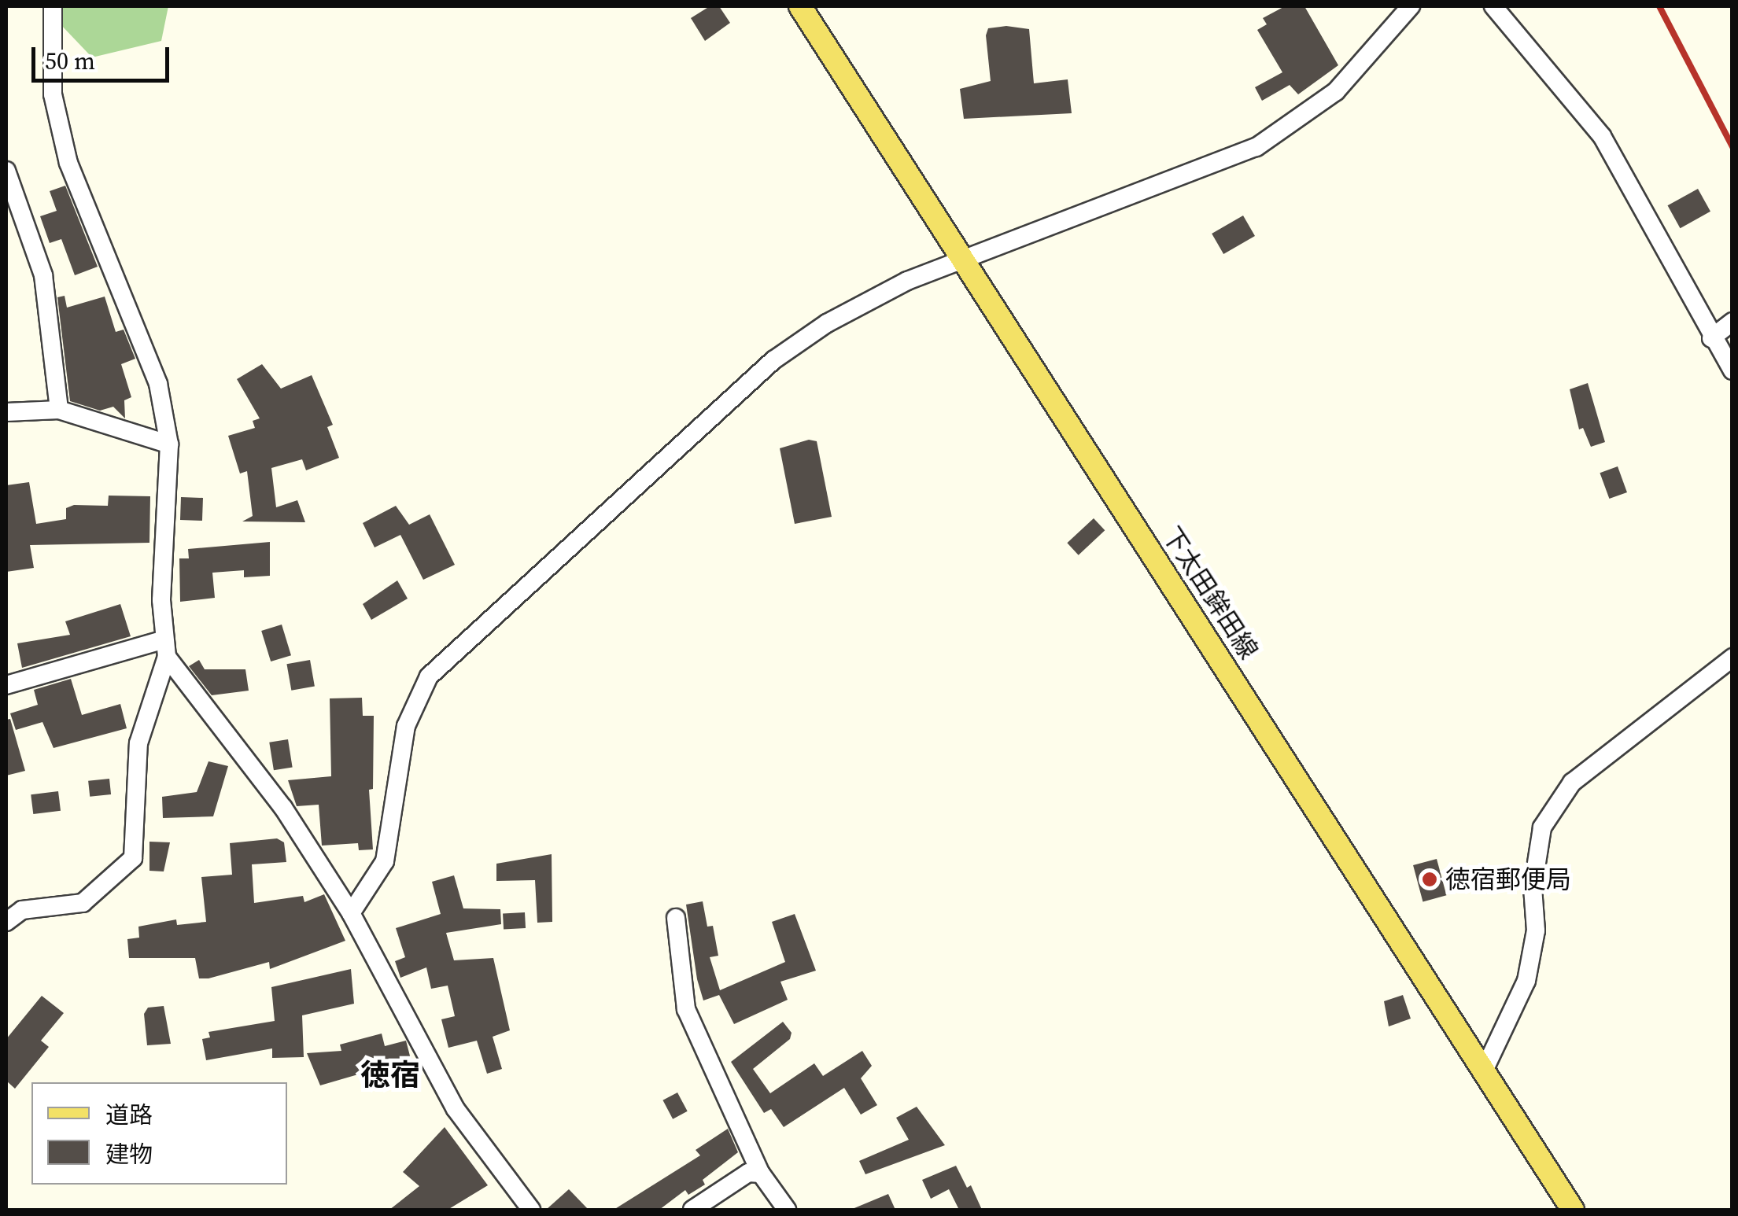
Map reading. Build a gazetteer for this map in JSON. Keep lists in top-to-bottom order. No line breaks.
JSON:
{"streets":{"main road":["下太田鉾田線"]},"districts":["徳宿"],"places":["徳宿郵便局"],"legend":["道路","建物"],"scale_bar":"50 m"}
